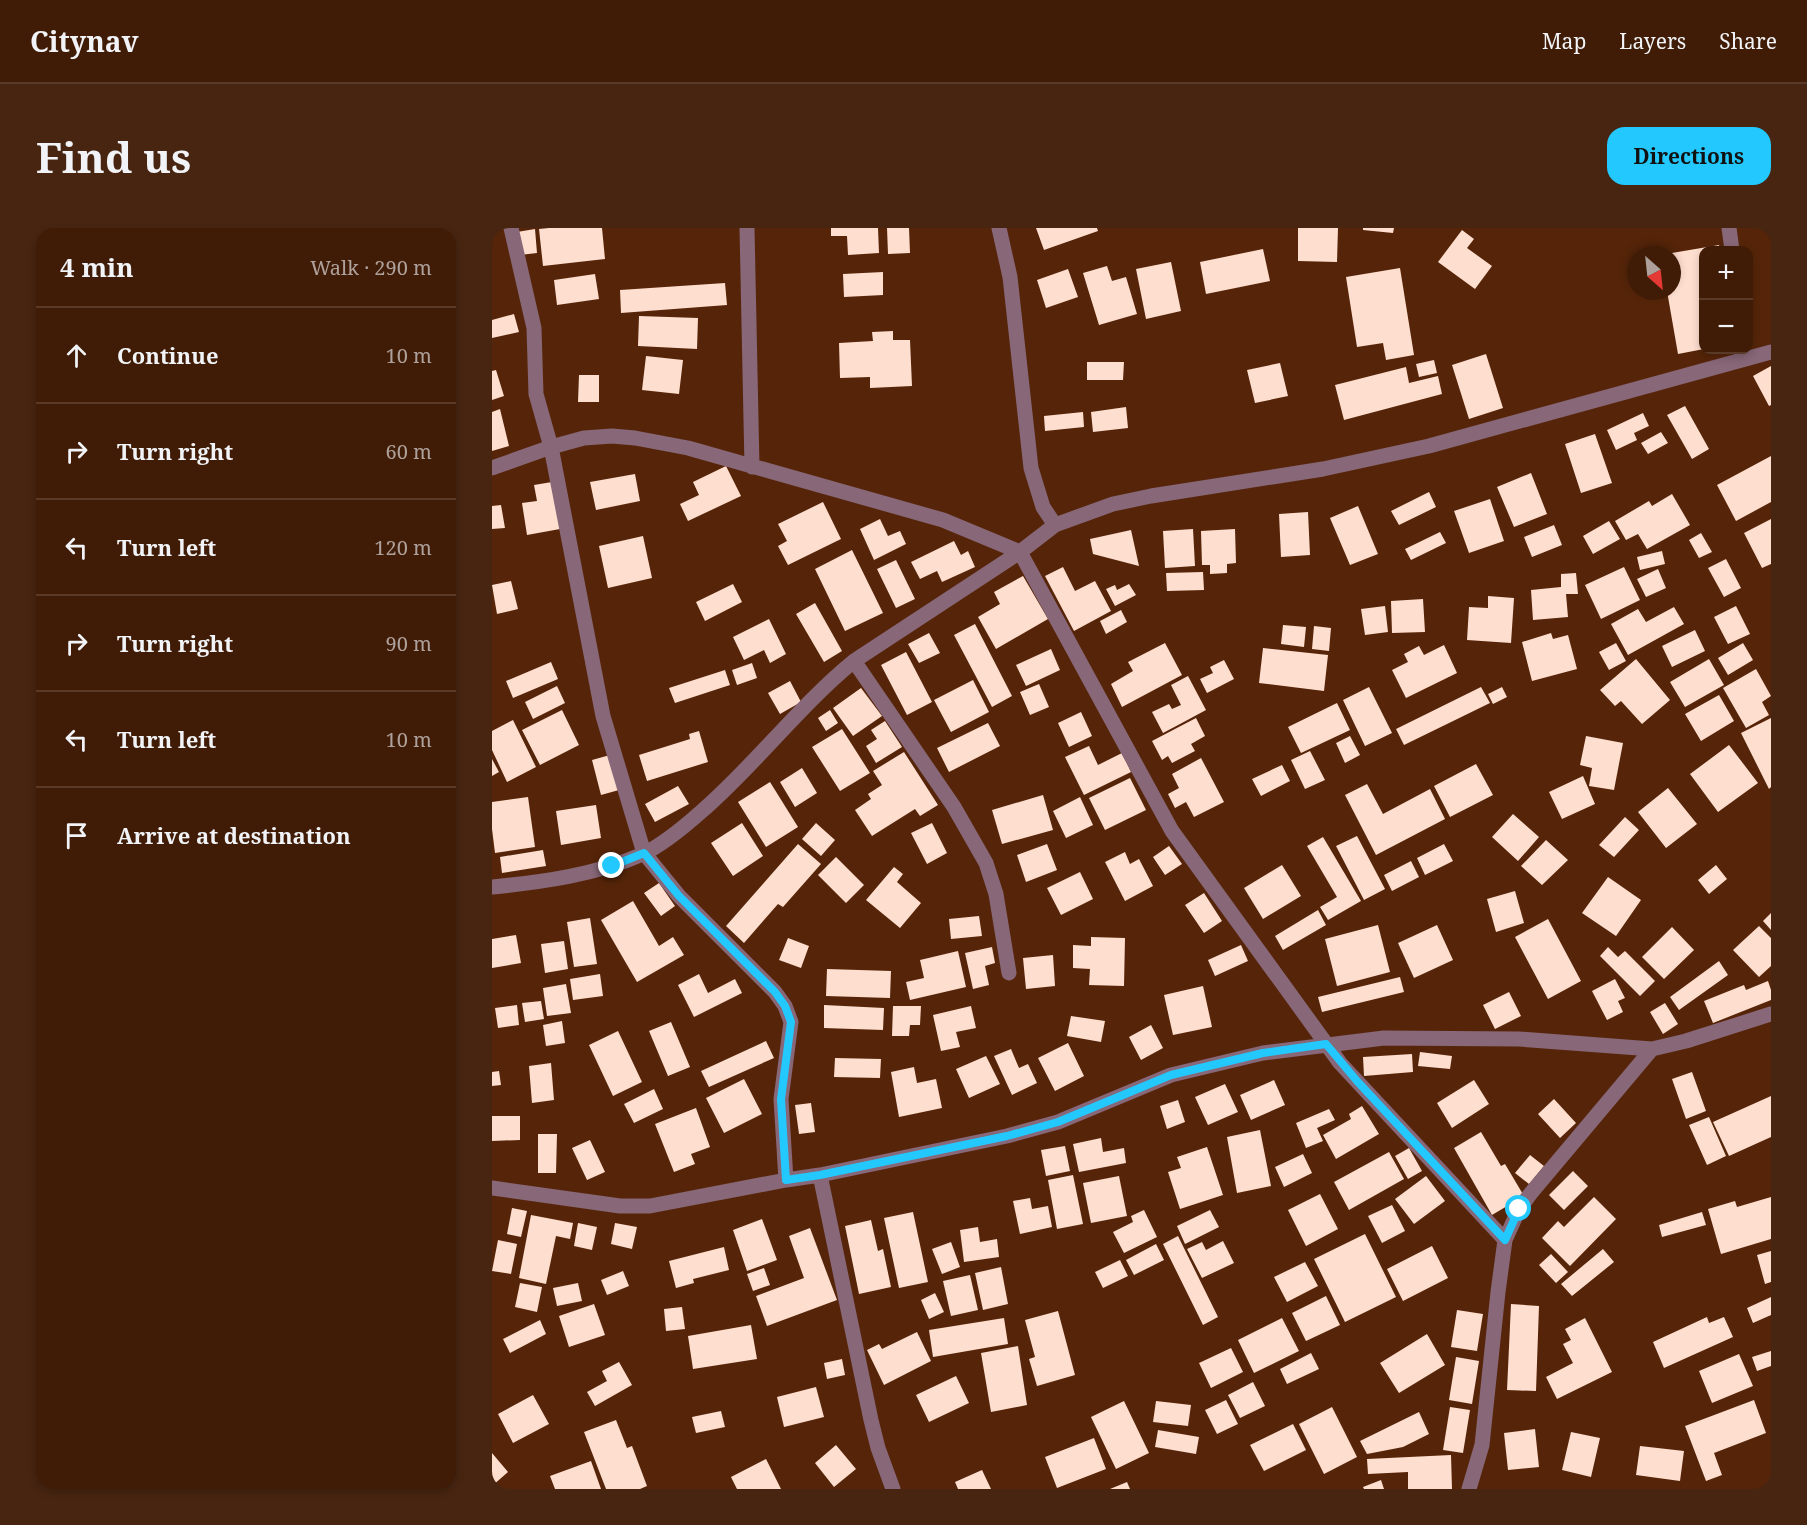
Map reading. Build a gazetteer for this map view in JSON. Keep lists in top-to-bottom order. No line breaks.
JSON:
{"north":"bottom right","page":{"header":"Citynav","nav":["Map","Layers","Share"],"buttons":"Directions","title":"Find us","heading":["4 min","Walk · 290 m"],"map_buttons":["+","−"],"list":[["Continue","10 m"],["Turn right","60 m"],["Turn left","120 m"],["Turn right","90 m"],["Turn left","10 m"],"Arrive at destination"]}}
